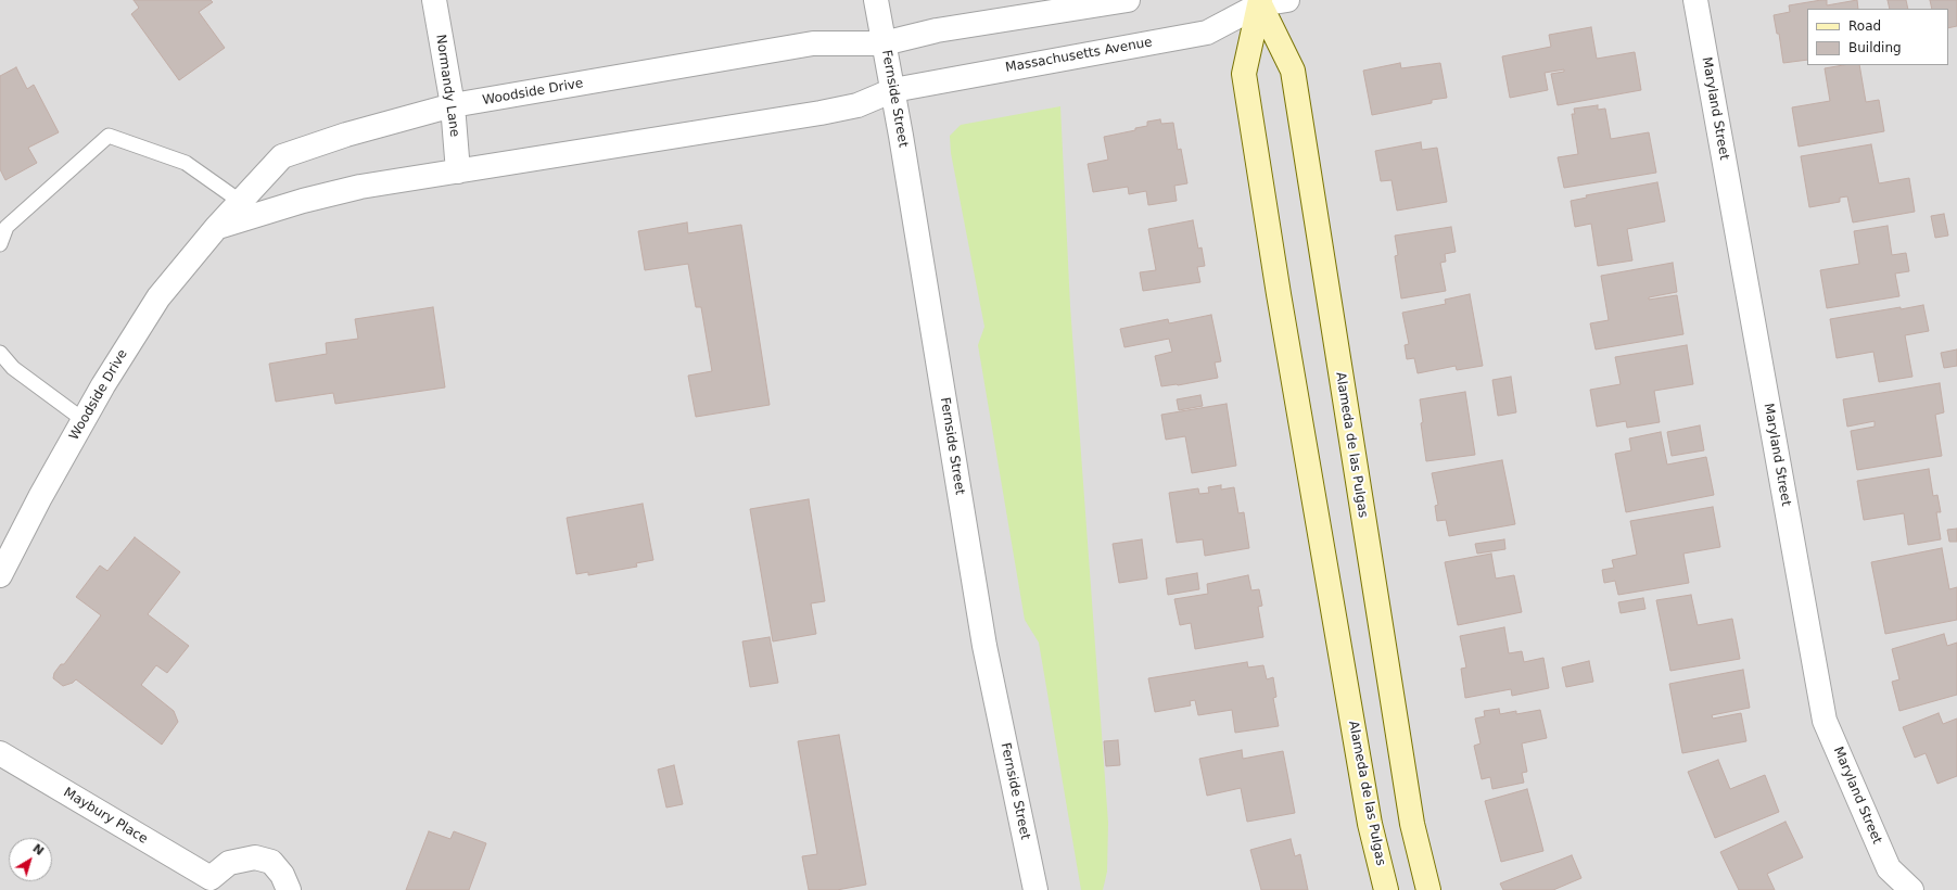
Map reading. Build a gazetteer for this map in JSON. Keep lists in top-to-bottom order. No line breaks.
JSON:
{"streets":{"main road":["Alameda de las Pulgas"],"street":["Massachusetts Avenue","Normandy Lane","Woodside Drive","Fernside Street","Maryland Street","Maybury Place"]},"crossings":[["Massachusetts Avenue","Fernside Street"],["Massachusetts Avenue","Alameda de las Pulgas"],["Normandy Lane","Woodside Drive"],["Woodside Drive","Fernside Street"]],"legend":["Road","Building"],"north":"top right"}
